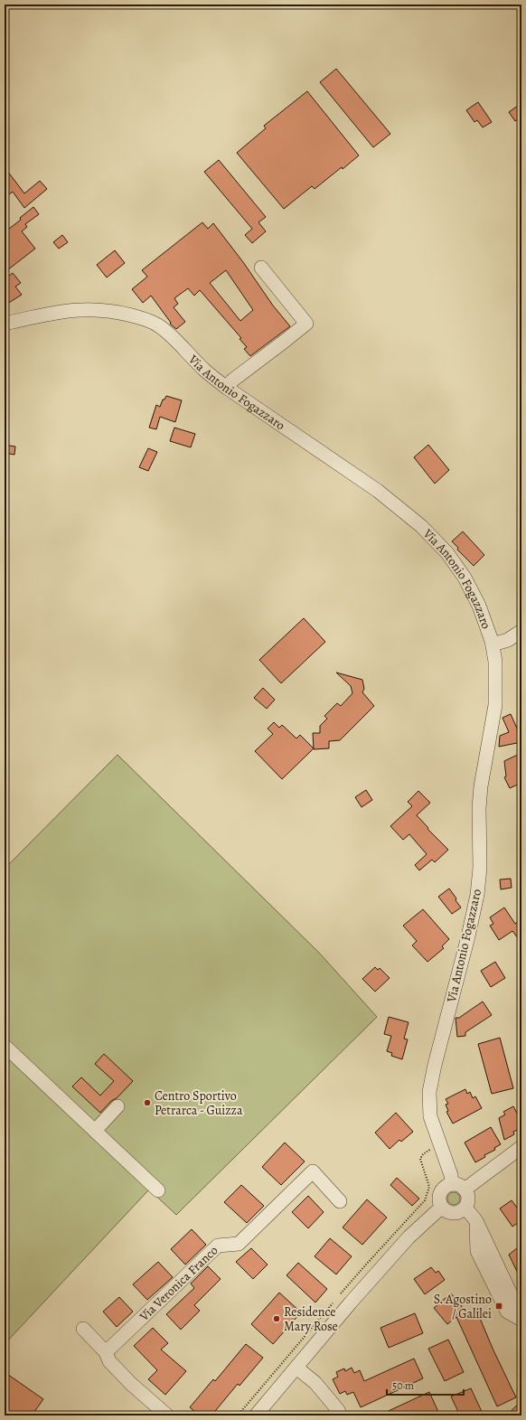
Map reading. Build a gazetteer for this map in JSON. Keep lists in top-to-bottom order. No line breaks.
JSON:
{"streets":{"street":["Via Antonio Fogazzaro","Via Veronica Franco"]},"places":{"other":["Centro Sportivo Petrarca - Guizza","Residence Mary Rose"],"transit":["S. Agostino / Galilei"]},"scale_bar":"50 m"}
